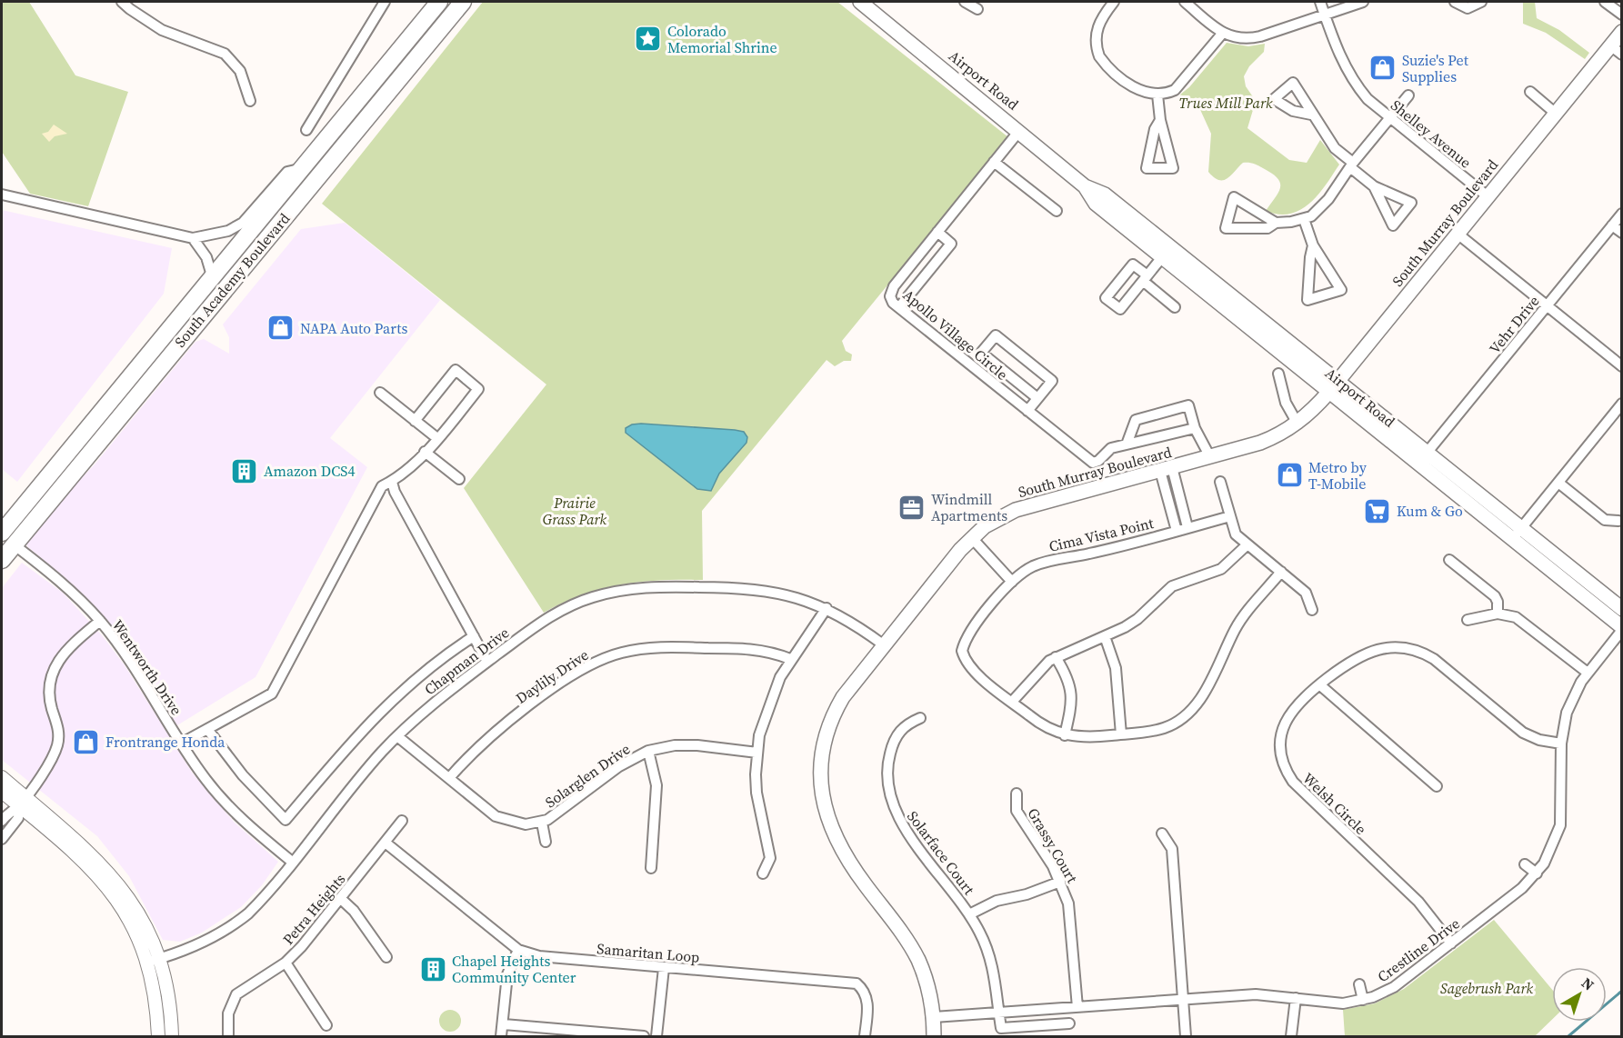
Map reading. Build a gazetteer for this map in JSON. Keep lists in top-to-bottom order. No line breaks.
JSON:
{"streets":{"highway":["South Academy Boulevard"],"main road":["Airport Road","South Murray Boulevard"],"street":["Shelley Avenue","Vehr Drive","Apollo Village Circle","Cima Vista Point","Chapman Drive","Wentworth Drive","Daylily Drive","Solarglen Drive","Welsh Circle","Grassy Court","Solarface Court","Petra Heights","Crestline Drive","Samaritan Loop"]},"crossings":[["Airport Road","South Murray Boulevard"],["Airport Road","Vehr Drive"],["Airport Road","Apollo Village Circle"],["Airport Road","Crestline Drive"],["Shelley Avenue","South Murray Boulevard"],["South Murray Boulevard","Chapman Drive"],["South Murray Boulevard","Crestline Drive"],["South Academy Boulevard","Wentworth Drive"],["Chapman Drive","Wentworth Drive"],["Chapman Drive","Solarglen Drive"],["Daylily Drive","Solarglen Drive"],["Welsh Circle","Crestline Drive"],["Grassy Court","Solarface Court"],["Grassy Court","Crestline Drive"],["Solarface Court","Crestline Drive"],["Petra Heights","Samaritan Loop"]],"parks":["Trues Mill Park","Prairie Grass Park","Sagebrush Park"],"places":{"place":["Colorado Memorial Shrine"],"shop":["Suzie's Pet Supplies","NAPA Auto Parts","Metro by T-Mobile","Frontrange Honda"],"building":["Amazon DCS4","Chapel Heights Community Center"],"office":["Windmill Apartments"],"supermarket":["Kum & Go"]},"north":"top right"}
